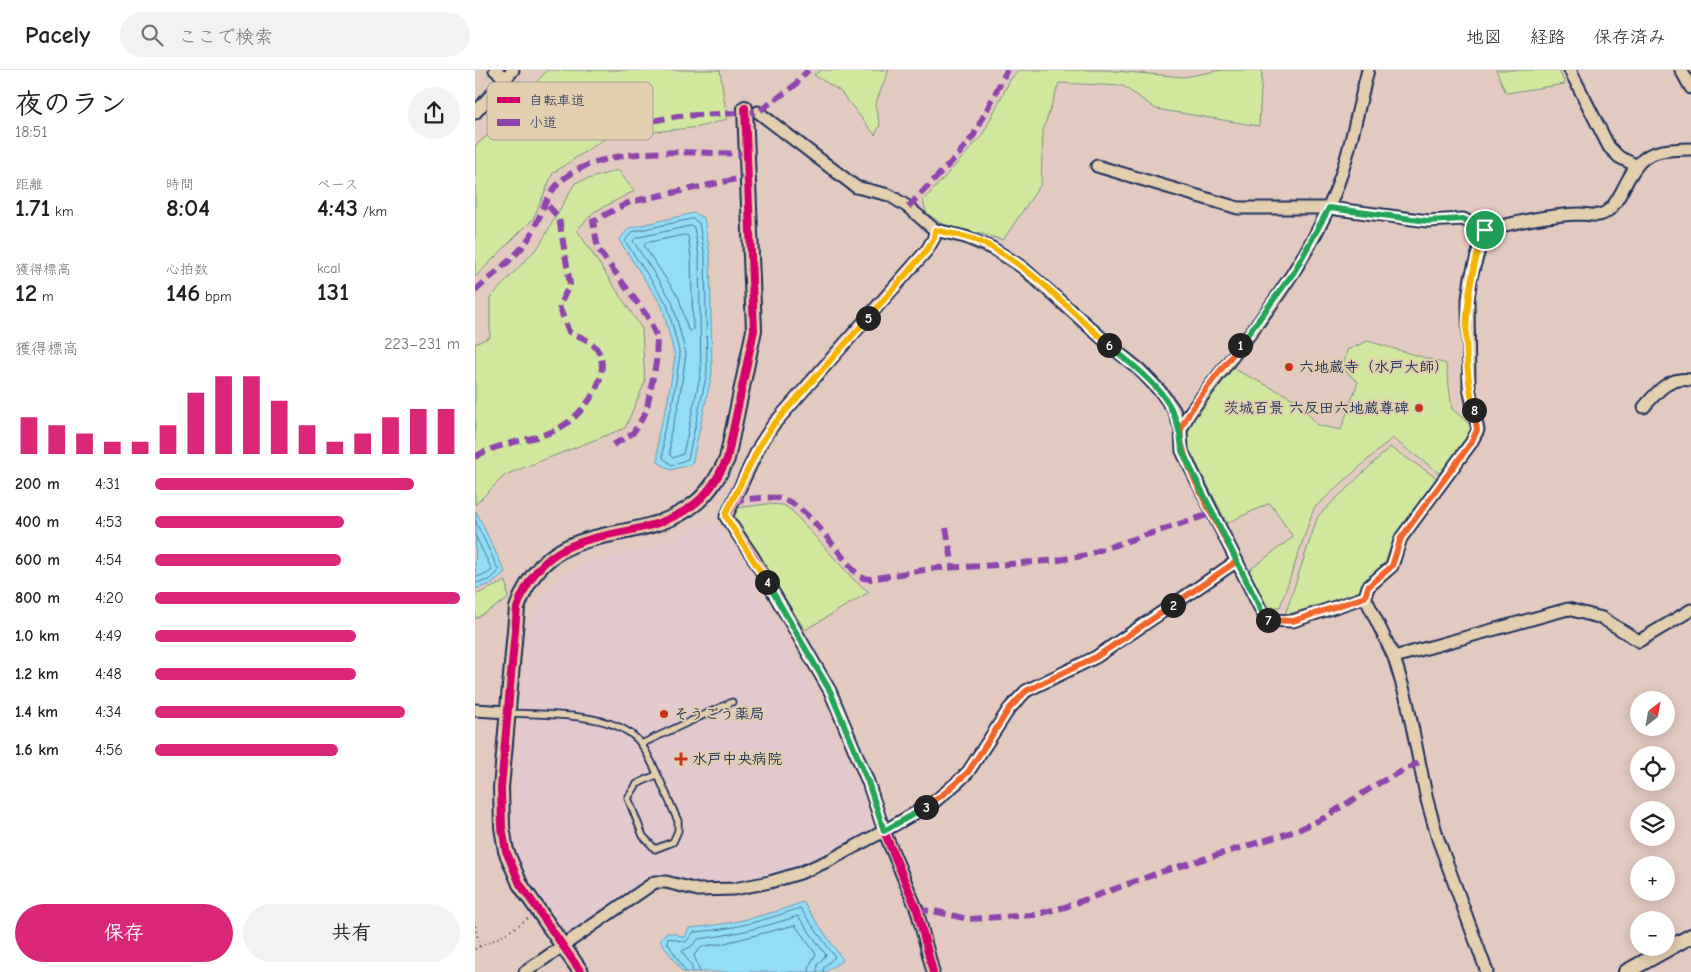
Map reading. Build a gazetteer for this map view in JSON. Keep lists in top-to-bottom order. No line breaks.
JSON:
{"places":{"other":["六地蔵寺（水戸大師）","茨城百景 六反田六地蔵尊碑","そうごう薬局"],"health":["水戸中央病院"]},"legend":["自転車道","小道"],"north":"top right","page":{"header":"Pacely","search":"ここで検索","nav":["地図","経路","保存済み"],"heading":["夜のラン","18:51"],"stats":[["距離","1.71 km"],["時間","8:04"],["ペース","4:43 /km"],["獲得標高","12 m"],["心拍数","146 bpm"],["kcal","131"]],"pins":["5","1","6","8","4","2","7","3"],"chart":["獲得標高","223–231 m"],"list":[{"name":"200 m","note":"4:31"},{"name":"400 m","note":"4:53"},{"name":"600 m","note":"4:54"},{"name":"800 m","note":"4:20"},{"name":"1.0 km","note":"4:49"},{"name":"1.2 km","note":"4:48"},{"name":"1.4 km","note":"4:34"},{"name":"1.6 km","note":"4:56"}],"map_buttons":["+","−"],"buttons":["保存","共有"]}}
